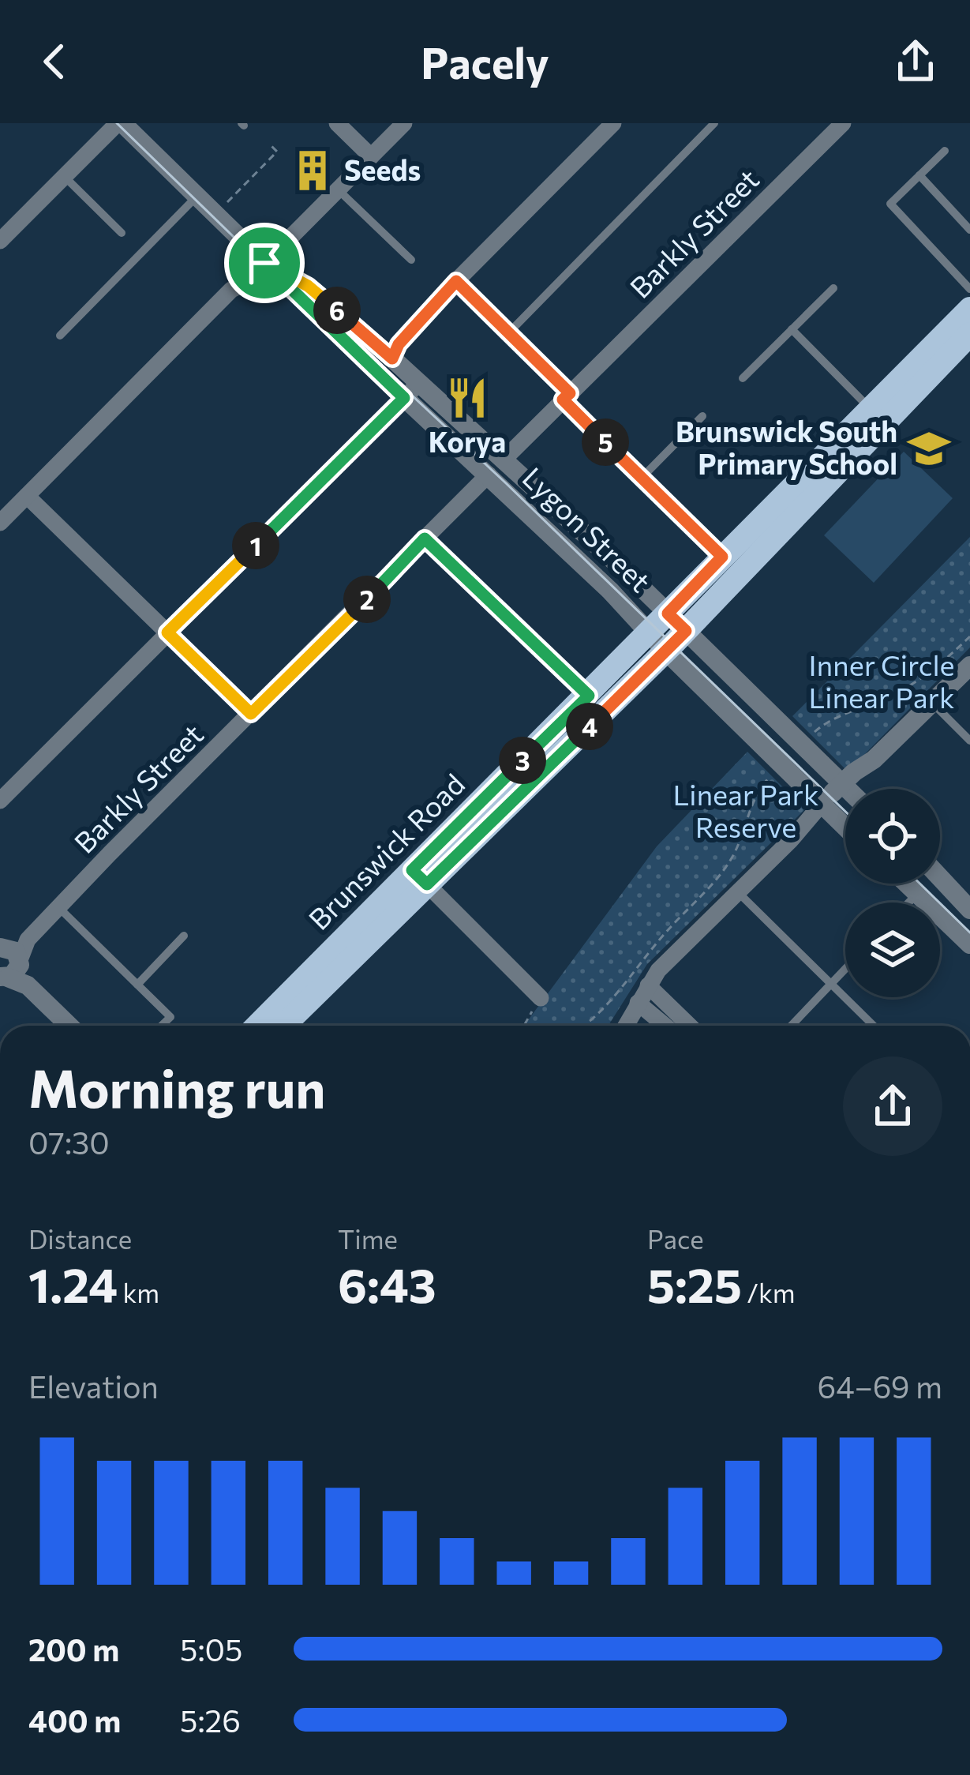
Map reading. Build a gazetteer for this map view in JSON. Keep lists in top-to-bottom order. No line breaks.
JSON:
{"streets":{"main road":["Brunswick Road"],"street":["Barkly Street","Lygon Street"]},"crossings":[["Barkly Street","Lygon Street"],["Lygon Street","Brunswick Road"]],"parks":["Inner Circle Linear Park","Linear Park Reserve"],"places":{"building":["Seeds"],"restaurant":["Korya"],"school or university":["Brunswick South Primary School"]},"page":{"header":"Pacely","pins":["6","5","1","2","4","3"],"heading":["Morning run","07:30"],"stats":[["Distance","1.24 km"],["Time","6:43"],["Pace","5:25 /km"]],"chart":["Elevation","64–69 m"],"list":[{"name":"200 m","note":"5:05"},{"name":"400 m","note":"5:26"}]}}
